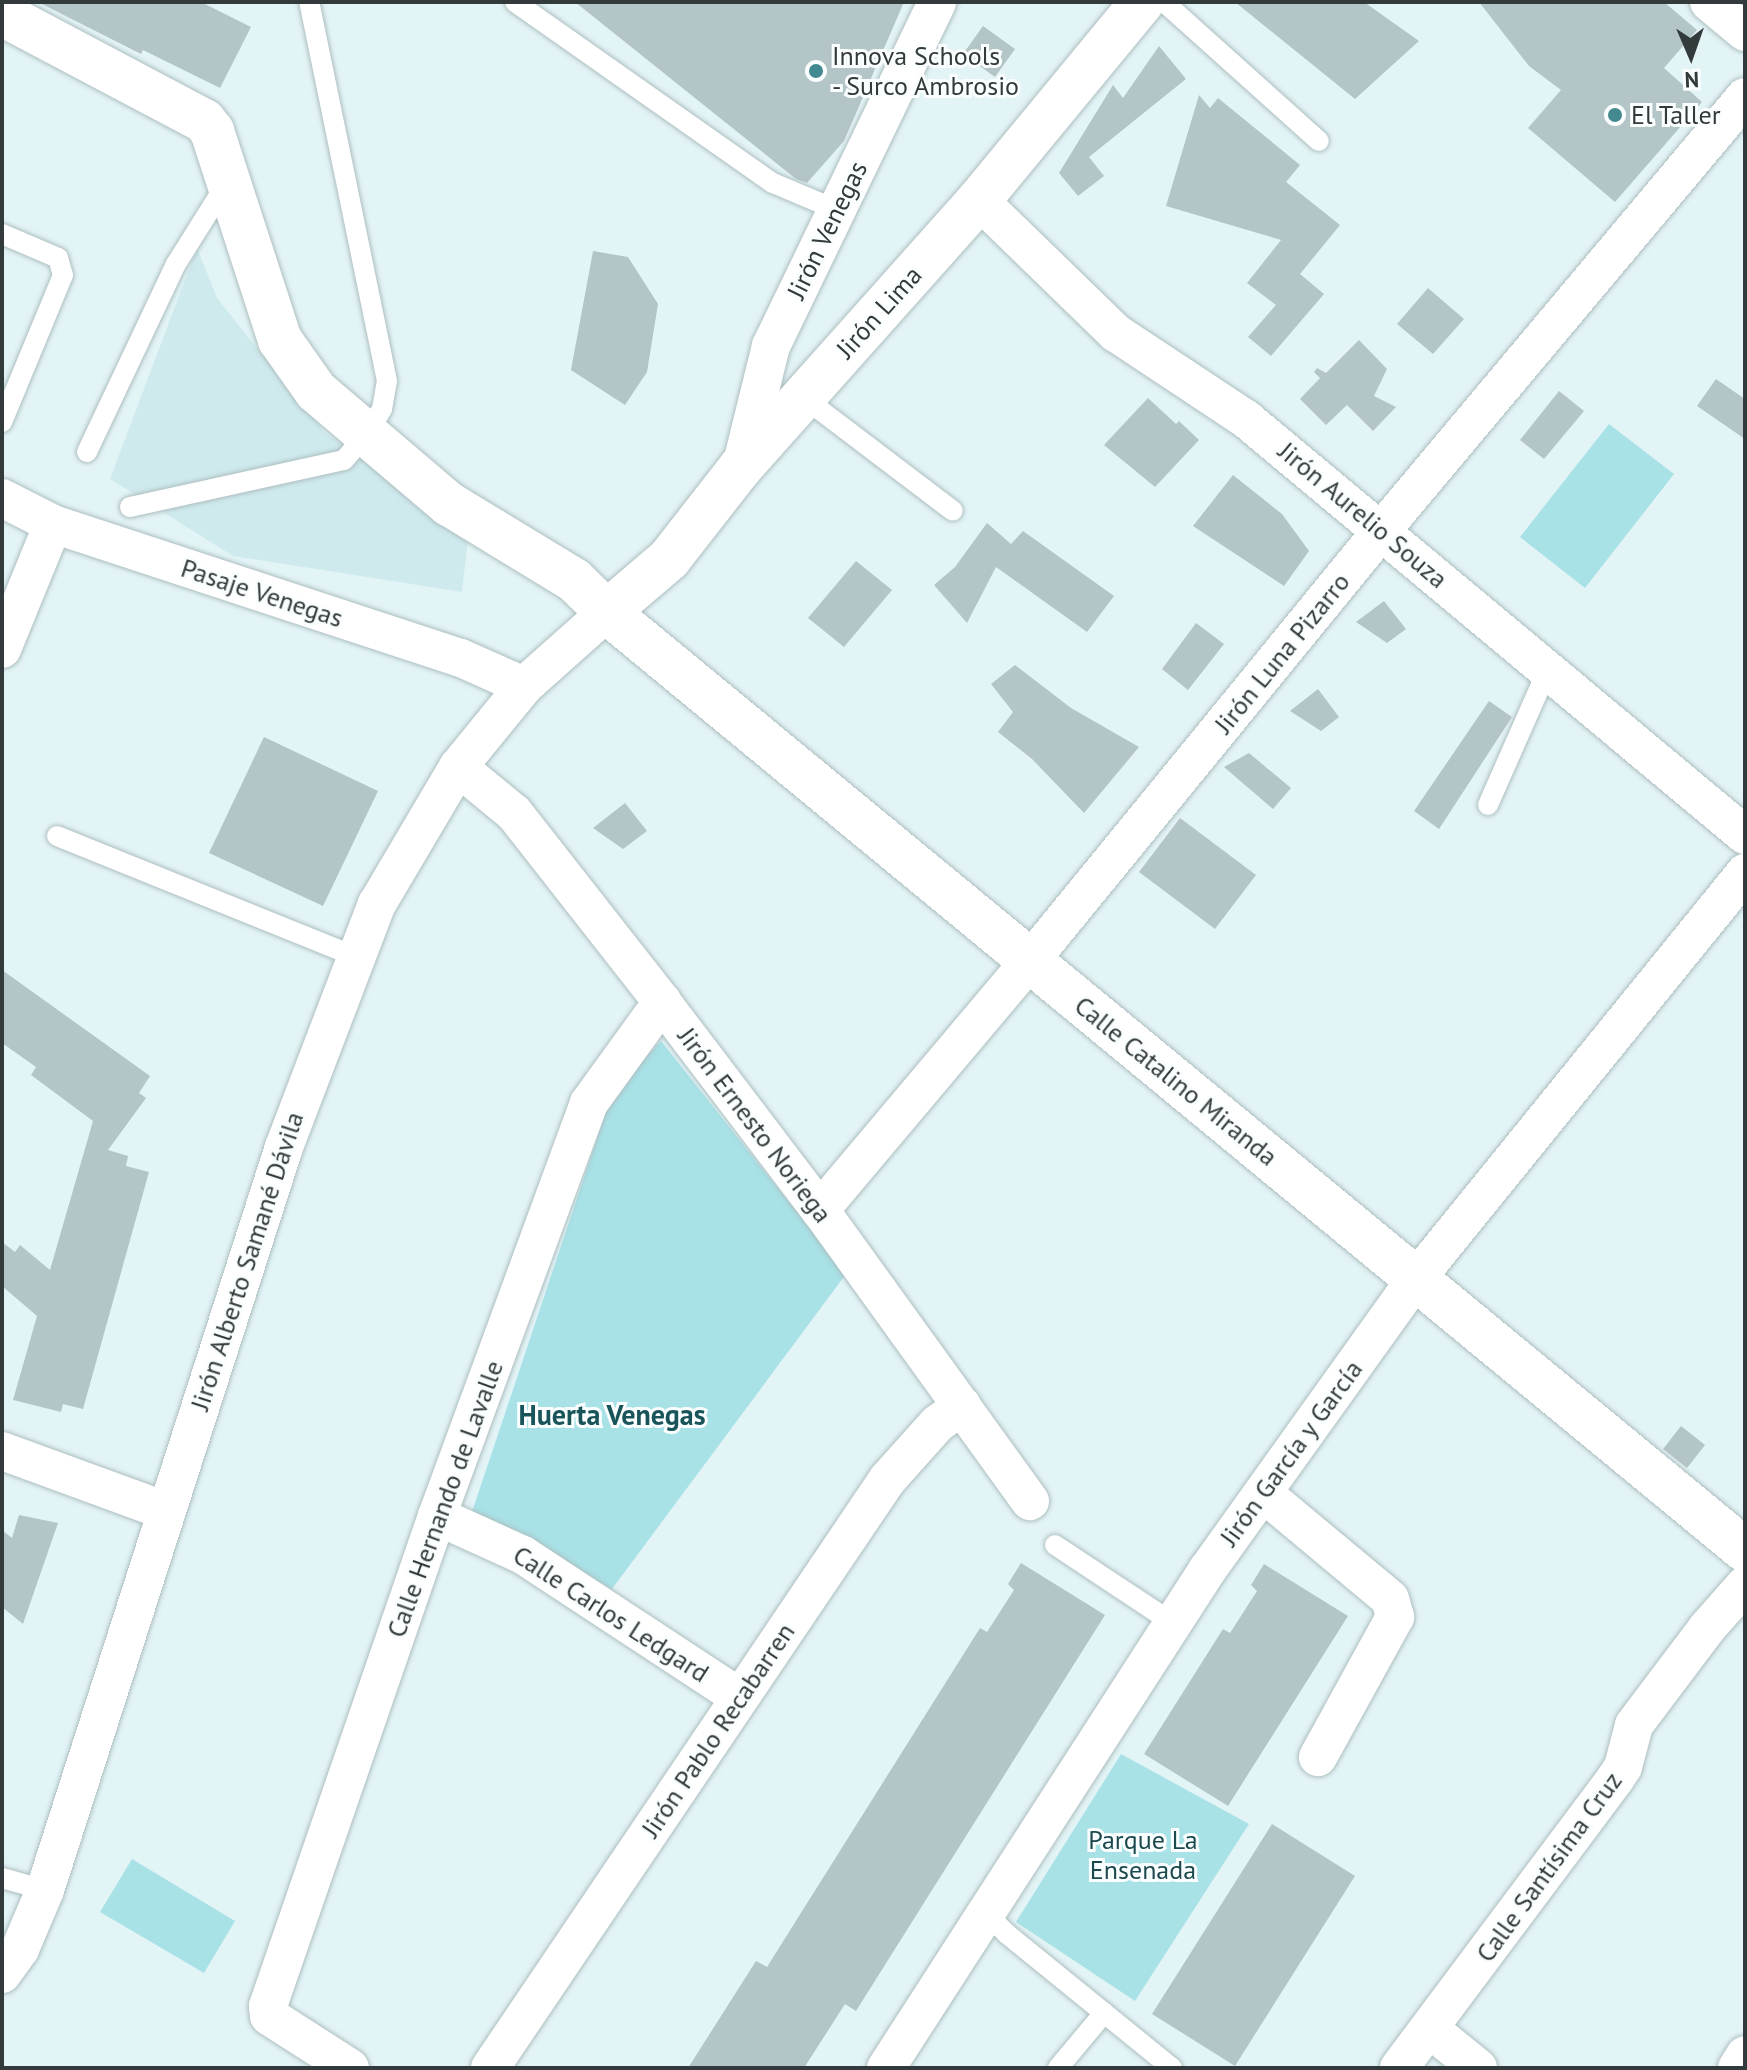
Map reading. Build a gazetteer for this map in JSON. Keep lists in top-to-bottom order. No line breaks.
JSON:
{"streets":{"street":["Jirón Venegas","Jirón Lima","Jirón Aurelio Souza","Pasaje Venegas","Jirón Luna Pizarro","Calle Catalino Miranda","Jirón Ernesto Noriega","Jirón Alberto Samané Dávila","Jirón García y García","Calle Hernando de Lavalle","Calle Carlos Ledgard","Jirón Pablo Recabarren","Calle Santísima Cruz"]},"crossings":[["Jirón Venegas","Jirón Lima"],["Jirón Lima","Jirón Aurelio Souza"],["Jirón Lima","Calle Catalino Miranda"],["Jirón Lima","Jirón Alberto Samané Dávila"],["Jirón Aurelio Souza","Jirón Luna Pizarro"],["Pasaje Venegas","Jirón Alberto Samané Dávila"],["Jirón Luna Pizarro","Calle Catalino Miranda"],["Jirón Luna Pizarro","Jirón Ernesto Noriega"],["Calle Catalino Miranda","Jirón Alberto Samané Dávila"],["Calle Catalino Miranda","Jirón García y García"],["Jirón Ernesto Noriega","Jirón Alberto Samané Dávila"],["Jirón Ernesto Noriega","Calle Hernando de Lavalle"],["Jirón Ernesto Noriega","Jirón Pablo Recabarren"],["Calle Hernando de Lavalle","Calle Carlos Ledgard"],["Calle Carlos Ledgard","Jirón Pablo Recabarren"]],"districts":["Huerta Venegas"],"parks":["Parque La Ensenada"],"places":["Innova Schools - Surco Ambrosio","El Taller"],"north":"bottom"}
